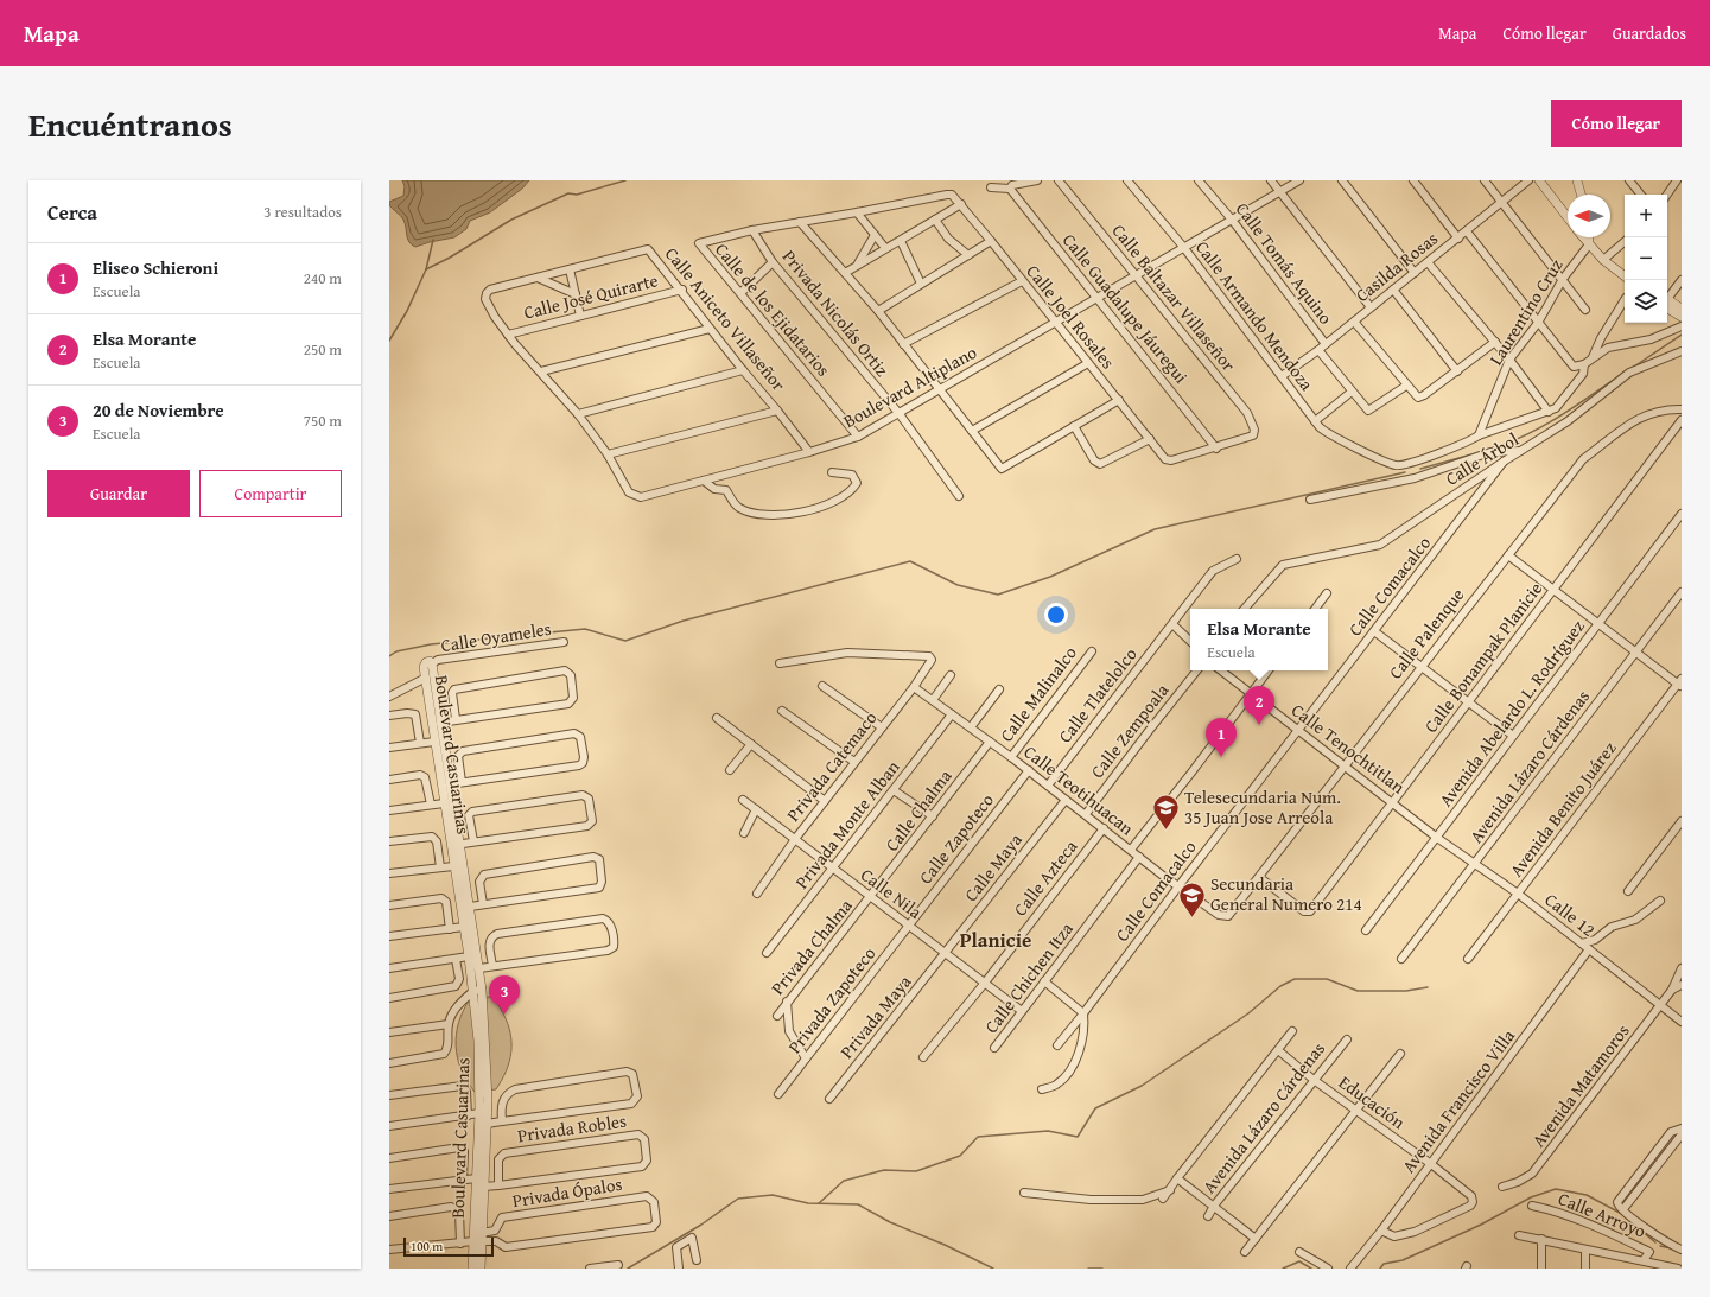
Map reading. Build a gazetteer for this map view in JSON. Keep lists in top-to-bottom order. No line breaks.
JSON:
{"streets":{"street":["Calle Tomás Aquino","Casilda Rosas","Calle José Quirarte","Calle Baltazar Villaseñor","Calle Guadalupe Jáuregui","Calle de los Ejidatarios","Laurentino Cruz","Privada Nicolás Ortiz","Calle Armando Mendoza","Calle Joel Rosales","Calle Aniceto Villaseñor","Boulevard Altiplano","Calle Árbol","Calle Comacalco","Calle Palenque","Calle Oyameles","Calle Bonampak Planicie","Calle Malinalco","Calle Tlatelolco","Avenida Abelardo L. Rodríguez","Calle Zempoala","Calle Tenochtitlan","Boulevard Casuarinas","Privada Catemaco","Avenida Lázaro Cárdenas","Calle Teotihuacan","Avenida Benito Juárez","Calle Chalma","Privada Monte Alban","Calle Zapoteco","Calle Maya","Calle Azteca","Calle Nila","Calle 12","Privada Chalma","Calle Chichen Itza","Privada Zapoteco","Privada Maya","Avenida Matamoros","Avenida Francisco Villa","Educación","Privada Robles","Privada Ópalos","Calle Arroyo"]},"crossings":[["Calle Tomás Aquino","Casilda Rosas"],["Calle Tomás Aquino","Boulevard Altiplano"],["Casilda Rosas","Calle Armando Mendoza"],["Calle José Quirarte","Calle Aniceto Villaseñor"],["Calle José Quirarte","Boulevard Altiplano"],["Calle Baltazar Villaseñor","Calle Guadalupe Jáuregui"],["Calle Baltazar Villaseñor","Calle Joel Rosales"],["Calle Baltazar Villaseñor","Boulevard Altiplano"],["Calle Guadalupe Jáuregui","Calle Joel Rosales"],["Calle Guadalupe Jáuregui","Boulevard Altiplano"],["Calle de los Ejidatarios","Privada Nicolás Ortiz"],["Calle de los Ejidatarios","Calle Joel Rosales"],["Calle de los Ejidatarios","Boulevard Altiplano"],["Privada Nicolás Ortiz","Boulevard Altiplano"],["Calle Armando Mendoza","Boulevard Altiplano"],["Calle Joel Rosales","Boulevard Altiplano"],["Calle Aniceto Villaseñor","Boulevard Altiplano"],["Calle Árbol","Calle Comacalco"],["Calle Comacalco","Calle Tenochtitlan"],["Calle Comacalco","Calle Teotihuacan"],["Calle Palenque","Calle Bonampak Planicie"],["Calle Palenque","Calle Tenochtitlan"],["Calle Palenque","Calle Teotihuacan"],["Calle Oyameles","Boulevard Casuarinas"],["Calle Bonampak Planicie","Calle Tenochtitlan"],["Calle Malinalco","Calle Teotihuacan"],["Calle Tlatelolco","Calle Teotihuacan"],["Avenida Abelardo L. Rodríguez","Calle Tenochtitlan"],["Avenida Abelardo L. Rodríguez","Calle 12"],["Calle Zempoala","Calle Teotihuacan"],["Calle Tenochtitlan","Calle 12"],["Boulevard Casuarinas","Privada Robles"],["Boulevard Casuarinas","Privada Ópalos"],["Privada Catemaco","Calle Teotihuacan"],["Privada Catemaco","Calle Nila"],["Avenida Lázaro Cárdenas","Calle 12"],["Avenida Lázaro Cárdenas","Educación"],["Calle Teotihuacan","Calle Chalma"],["Calle Teotihuacan","Privada Monte Alban"],["Calle Teotihuacan","Calle Zapoteco"],["Calle Teotihuacan","Calle Maya"],["Calle Teotihuacan","Calle Azteca"],["Calle Teotihuacan","Calle Chichen Itza"],["Avenida Benito Juárez","Calle 12"],["Calle Chalma","Calle Nila"],["Calle Chalma","Privada Chalma"],["Privada Monte Alban","Calle Nila"],["Calle Zapoteco","Calle Nila"],["Calle Zapoteco","Privada Zapoteco"],["Calle Maya","Calle Nila"],["Calle Maya","Privada Maya"],["Calle Azteca","Calle Nila"],["Calle Nila","Privada Chalma"],["Calle Nila","Calle Chichen Itza"],["Calle Nila","Privada Zapoteco"],["Calle Nila","Privada Maya"],["Calle 12","Avenida Matamoros"],["Calle 12","Avenida Francisco Villa"],["Avenida Francisco Villa","Educación"]],"districts":["Planicie"],"places":{"school or university":["Telesecundaria Num. 35 Juan Jose Arreola","Secundaria General Numero 214"]},"scale_bar":"100 m","north":"left","page":{"header":"Mapa","nav":["Mapa","Cómo llegar","Guardados"],"title":"Encuéntranos","buttons":["Cómo llegar",["Guardar","Compartir"]],"heading":["Cerca","3 resultados"],"map_buttons":["+","−"],"list":[{"mark":"1","name":"Eliseo Schieroni","note":"Escuela","value":"240 m"},{"mark":"2","name":"Elsa Morante","note":"Escuela","value":"250 m"},{"mark":"3","name":"20 de Noviembre","note":"Escuela","value":"750 m"}],"popup":["Elsa Morante","Escuela"],"pins":["2","1","3"],"scale":"100 m"}}
